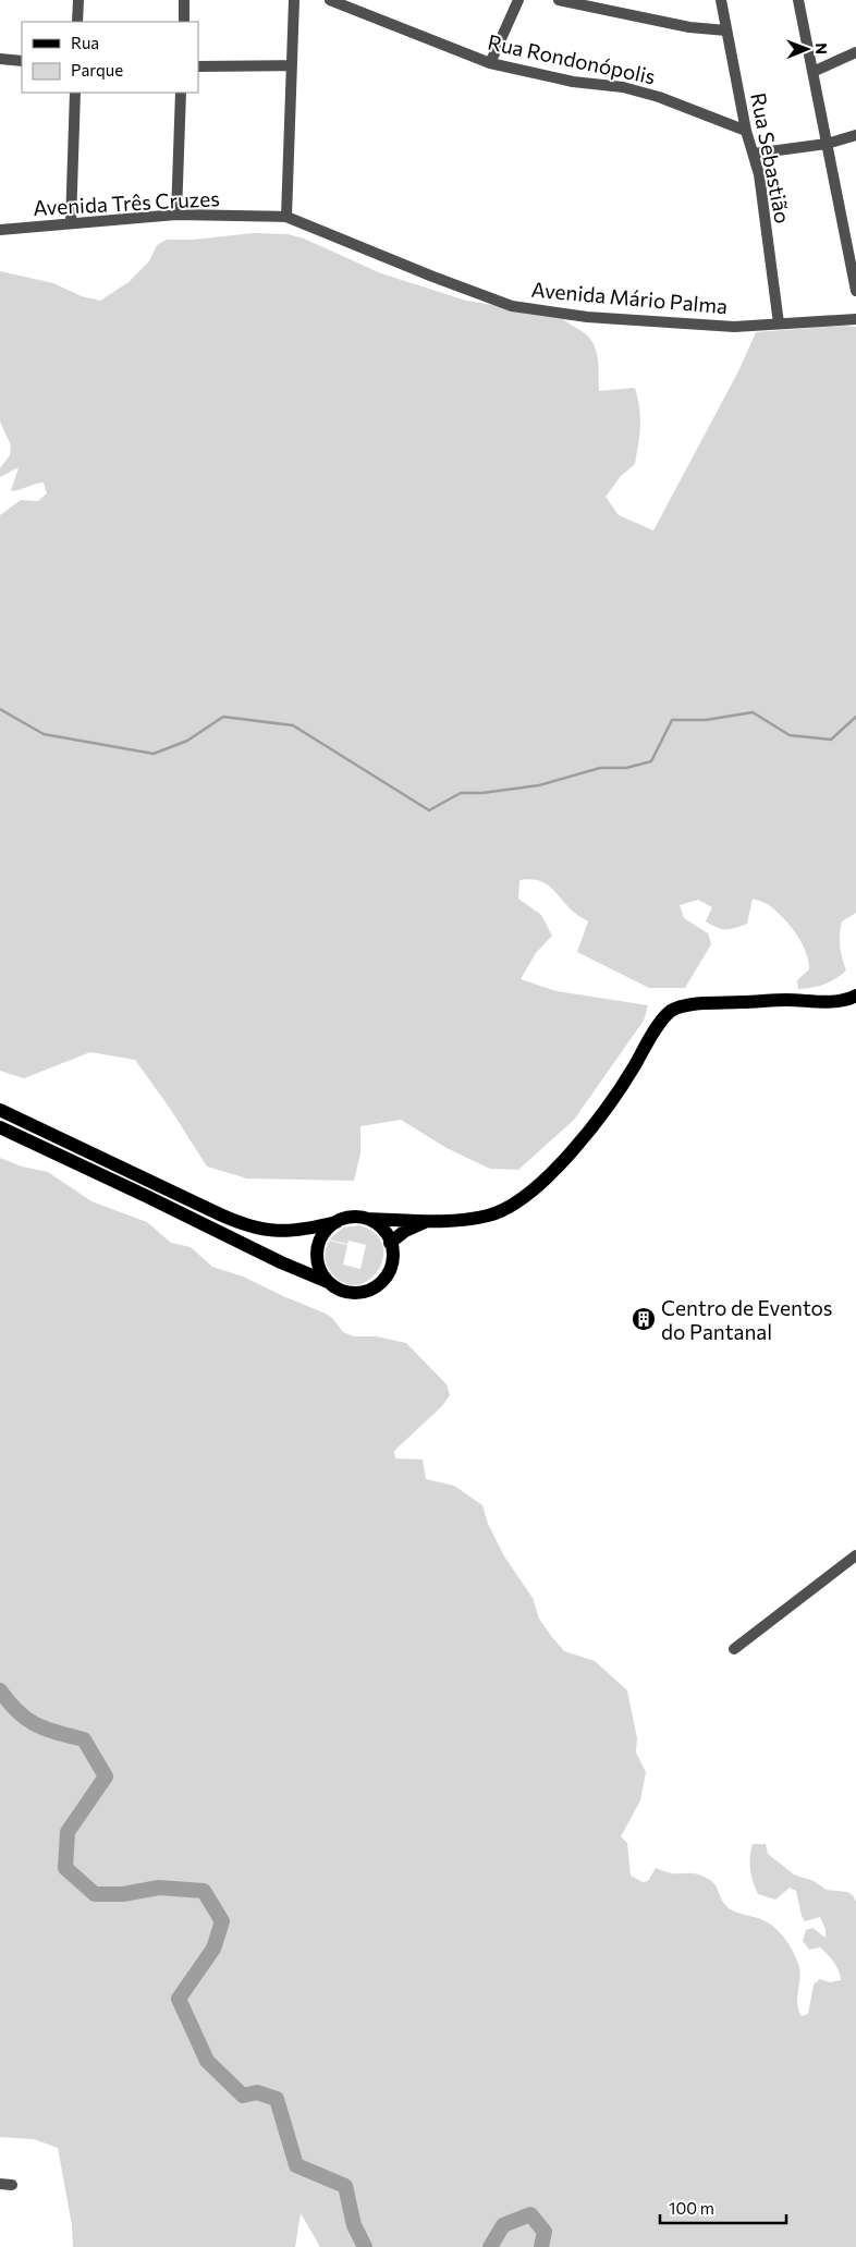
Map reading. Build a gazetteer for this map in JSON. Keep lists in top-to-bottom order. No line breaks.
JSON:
{"streets":{"street":["Rua Rondonópolis","Rua Sebastião","Avenida Três Cruzes","Avenida Mário Palma"]},"crossings":[["Rua Rondonópolis","Rua Sebastião"],["Rua Sebastião","Avenida Mário Palma"],["Avenida Três Cruzes","Avenida Mário Palma"]],"places":{"building":["Centro de Eventos do Pantanal"]},"legend":["Rua","Parque"],"scale_bar":"100 m","north":"right"}
